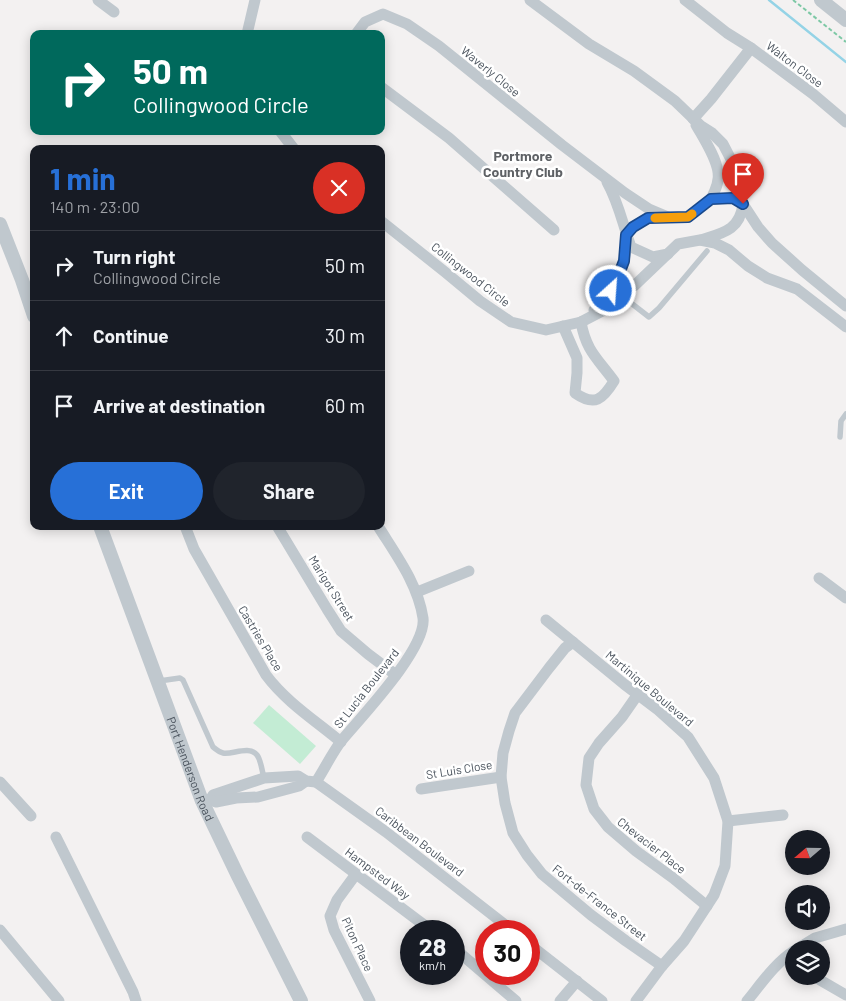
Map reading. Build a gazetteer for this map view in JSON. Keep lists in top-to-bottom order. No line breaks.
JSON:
{"streets":{"street":["Walton Close","Waverly Close","Collingwood Circle","Marigot Street","Castries Place","St Lucia Boulevard","Martinique Boulevard","Port Henderson Road","St Luis Close","Caribbean Boulevard","Chevacier Place","Hampsted Way","Fort-de-France Street","Piton Place"]},"crossings":[["Waverly Close","Collingwood Circle"],["Marigot Street","St Lucia Boulevard"],["Castries Place","St Lucia Boulevard"],["St Lucia Boulevard","Caribbean Boulevard"],["Martinique Boulevard","Chevacier Place"],["Martinique Boulevard","Fort-de-France Street"],["Port Henderson Road","Caribbean Boulevard"],["St Luis Close","Fort-de-France Street"],["Hampsted Way","Piton Place"]],"districts":["Portmore Country Club"],"north":"left","page":{"turn":["50 m","Collingwood Circle"],"heading":["1 min","140 m · 23:00"],"list":[{"name":"Turn right","note":"Collingwood Circle","value":"50 m"},{"name":"Continue","value":"30 m"},{"name":"Arrive at destination","value":"60 m"}],"buttons":["Exit","Share"],"speed":"28 km/h","limit":"30"}}
